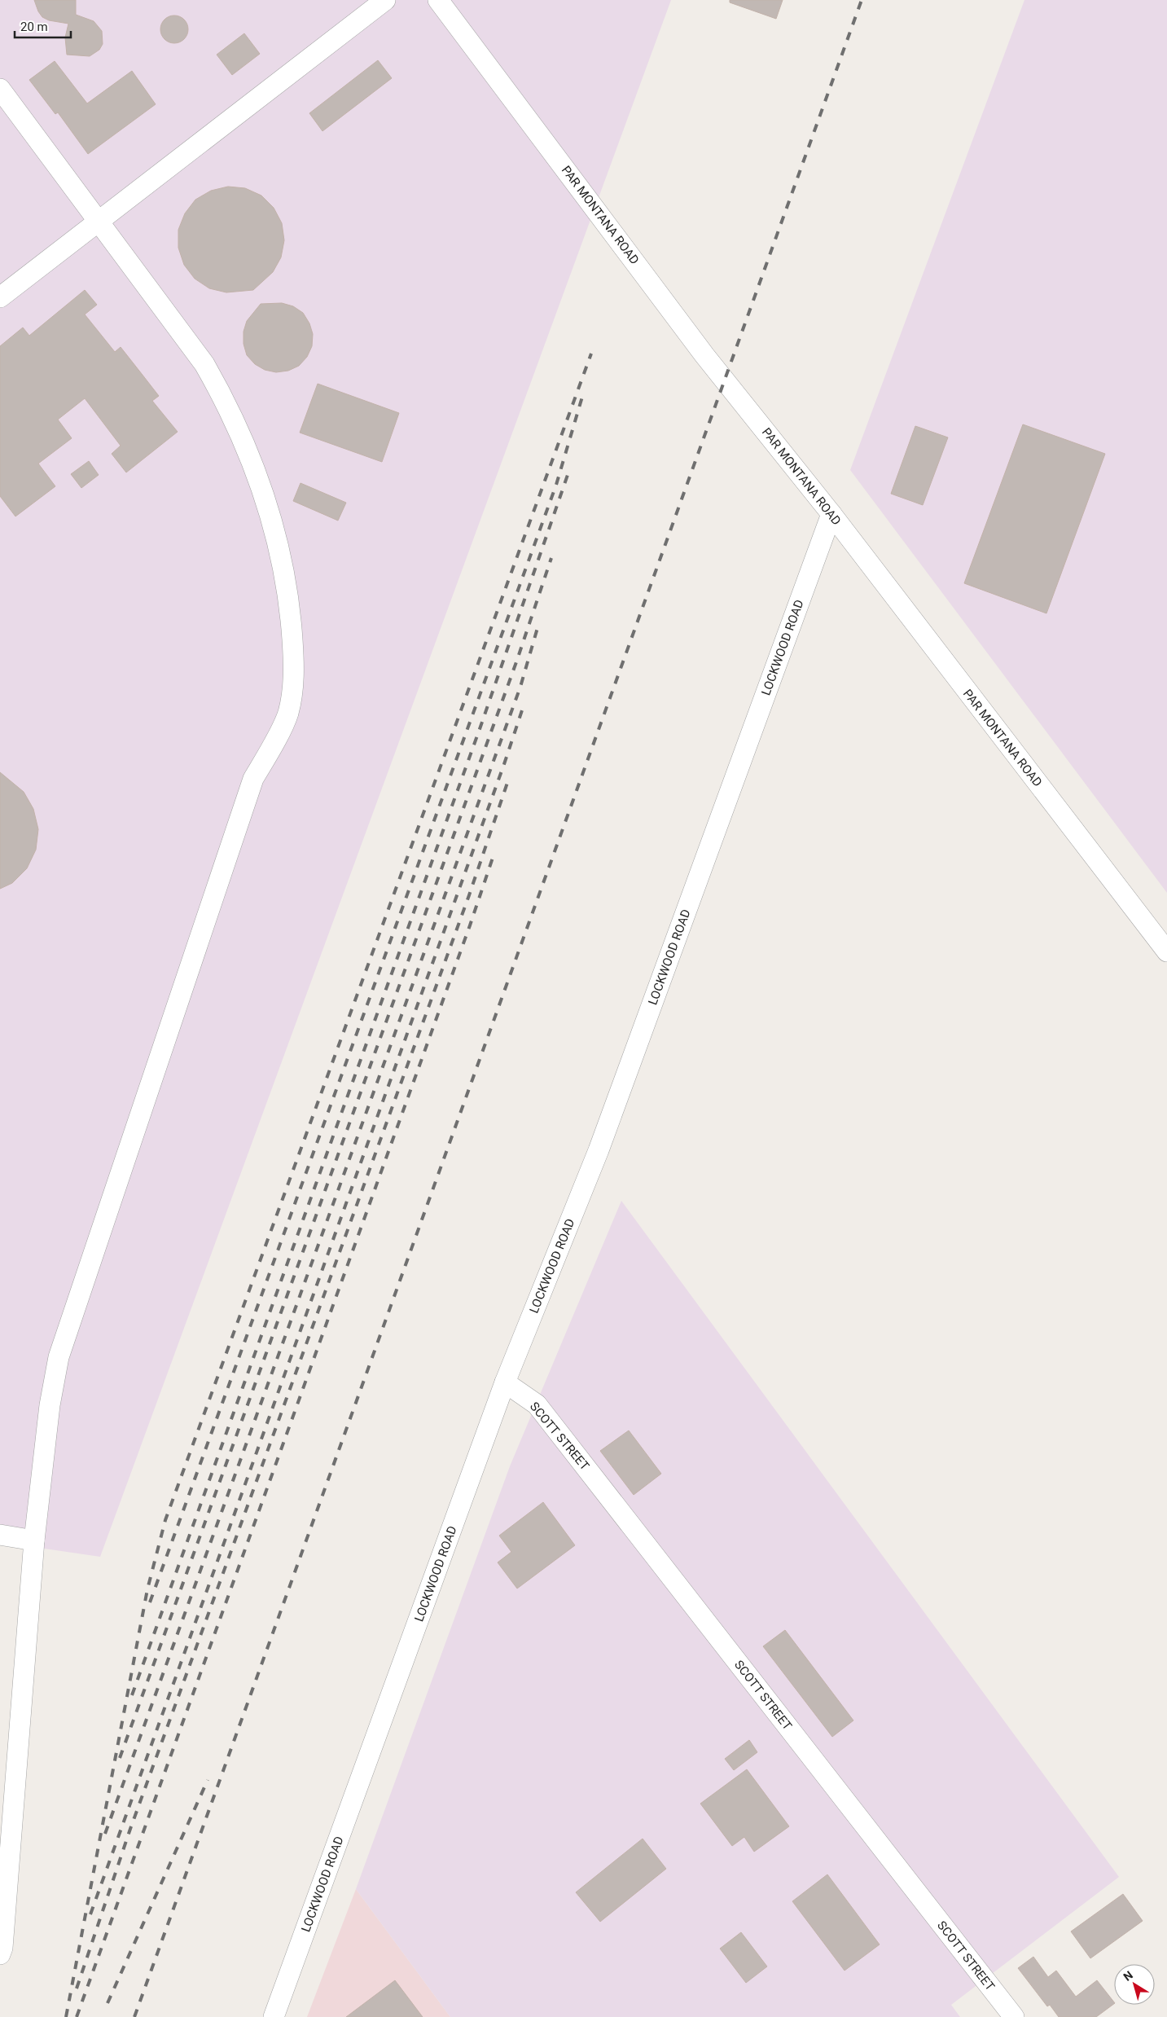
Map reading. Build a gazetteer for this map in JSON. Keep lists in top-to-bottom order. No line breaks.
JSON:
{"streets":{"street":["PAR MONTANA ROAD","LOCKWOOD ROAD","SCOTT STREET"]},"crossings":[["PAR MONTANA ROAD","LOCKWOOD ROAD"],["LOCKWOOD ROAD","SCOTT STREET"]],"scale_bar":"20 m","north":"top left"}
